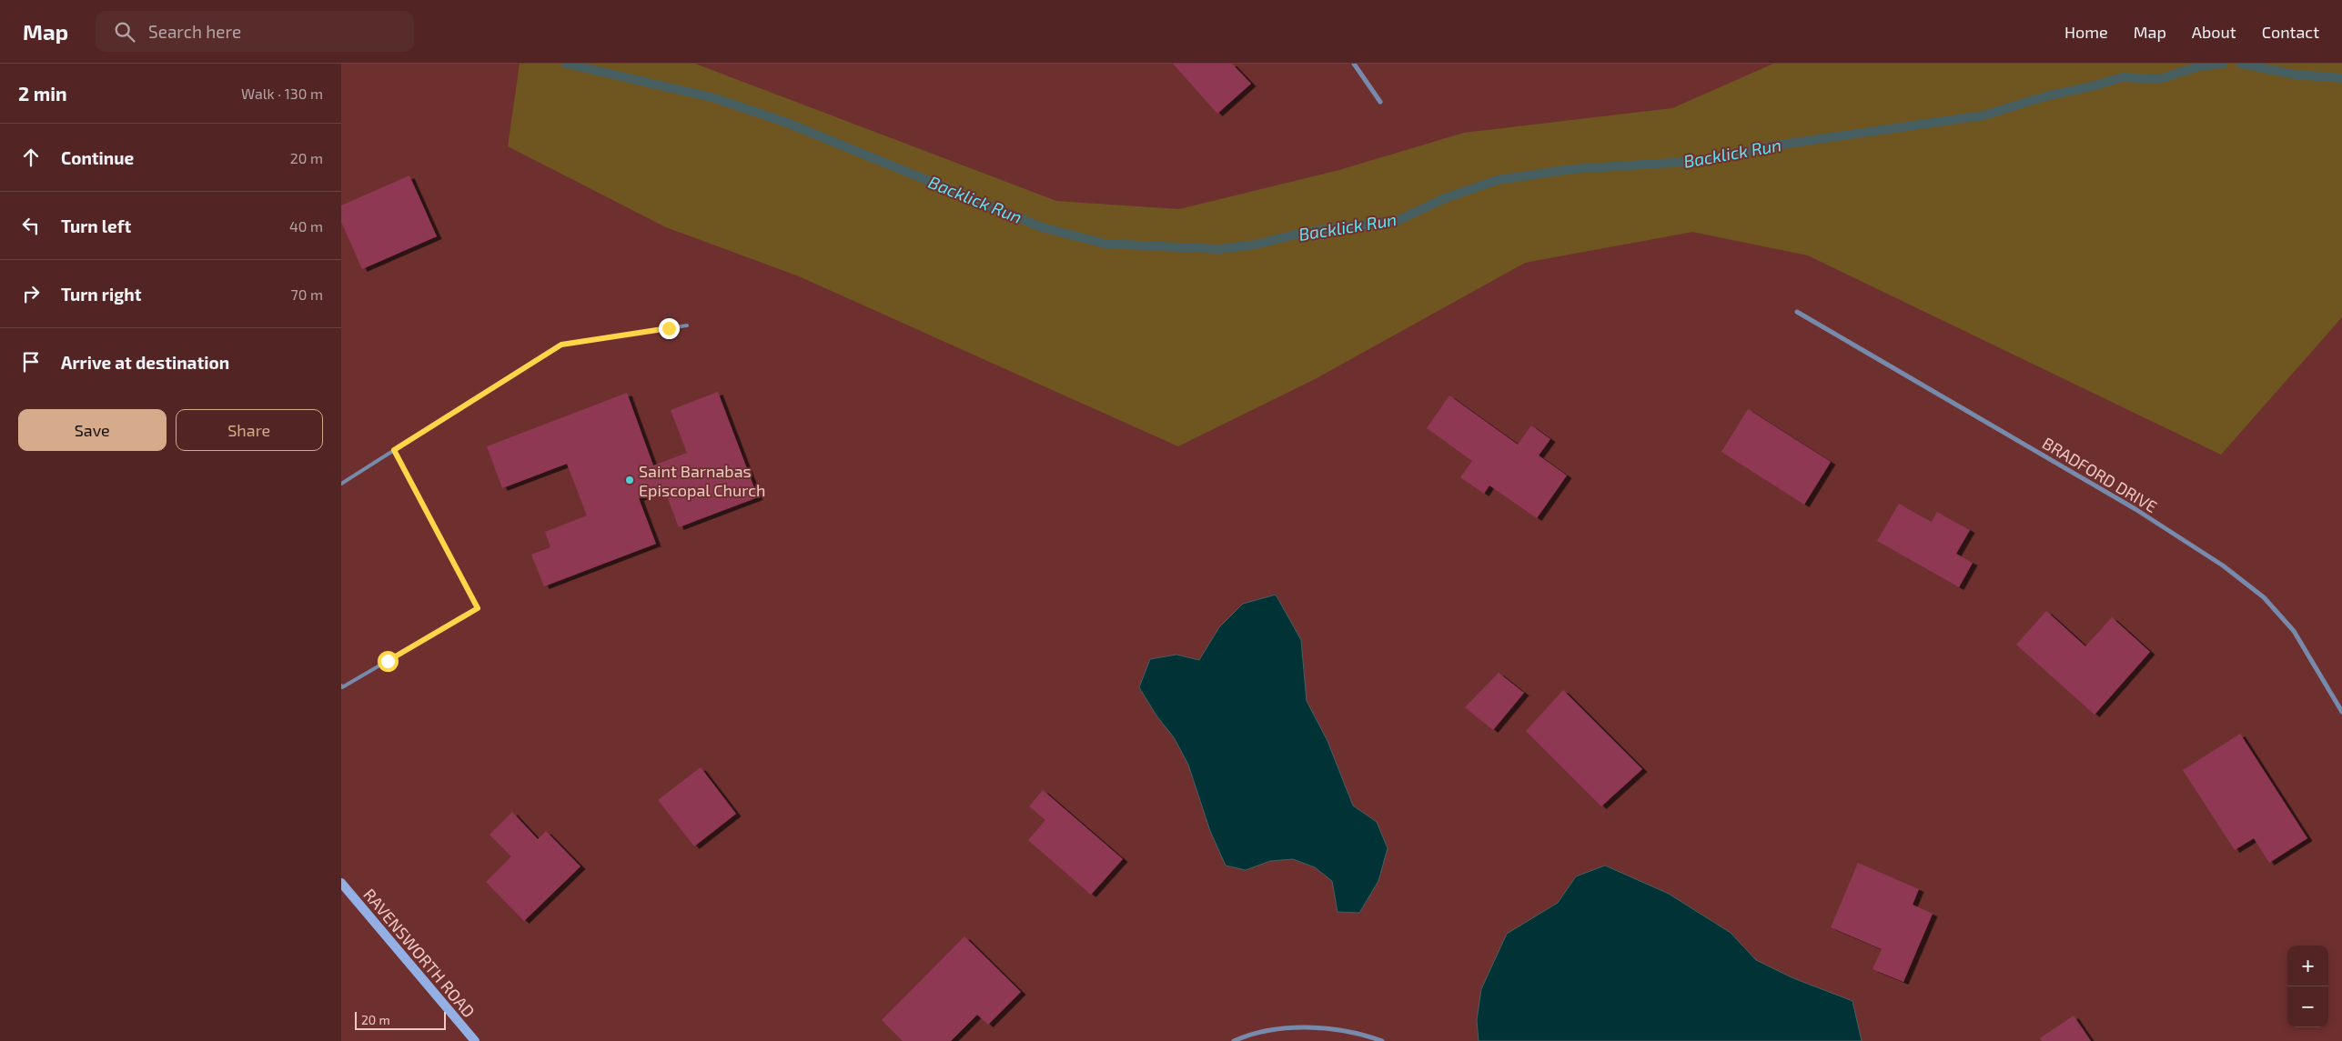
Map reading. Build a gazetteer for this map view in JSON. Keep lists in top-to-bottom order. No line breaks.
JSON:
{"streets":{"main road":["RAVENSWORTH ROAD"],"street":["BRADFORD DRIVE"]},"water":["Backlick Run"],"places":["Saint Barnabas Episcopal Church"],"scale_bar":"20 m","page":{"header":"Map","search":"Search here","nav":["Home","Map","About","Contact"],"heading":["2 min","Walk · 130 m"],"list":[["Continue","20 m"],["Turn left","40 m"],["Turn right","70 m"],"Arrive at destination"],"buttons":["Save","Share"],"map_buttons":["+","−"],"scale":"20 m"}}
